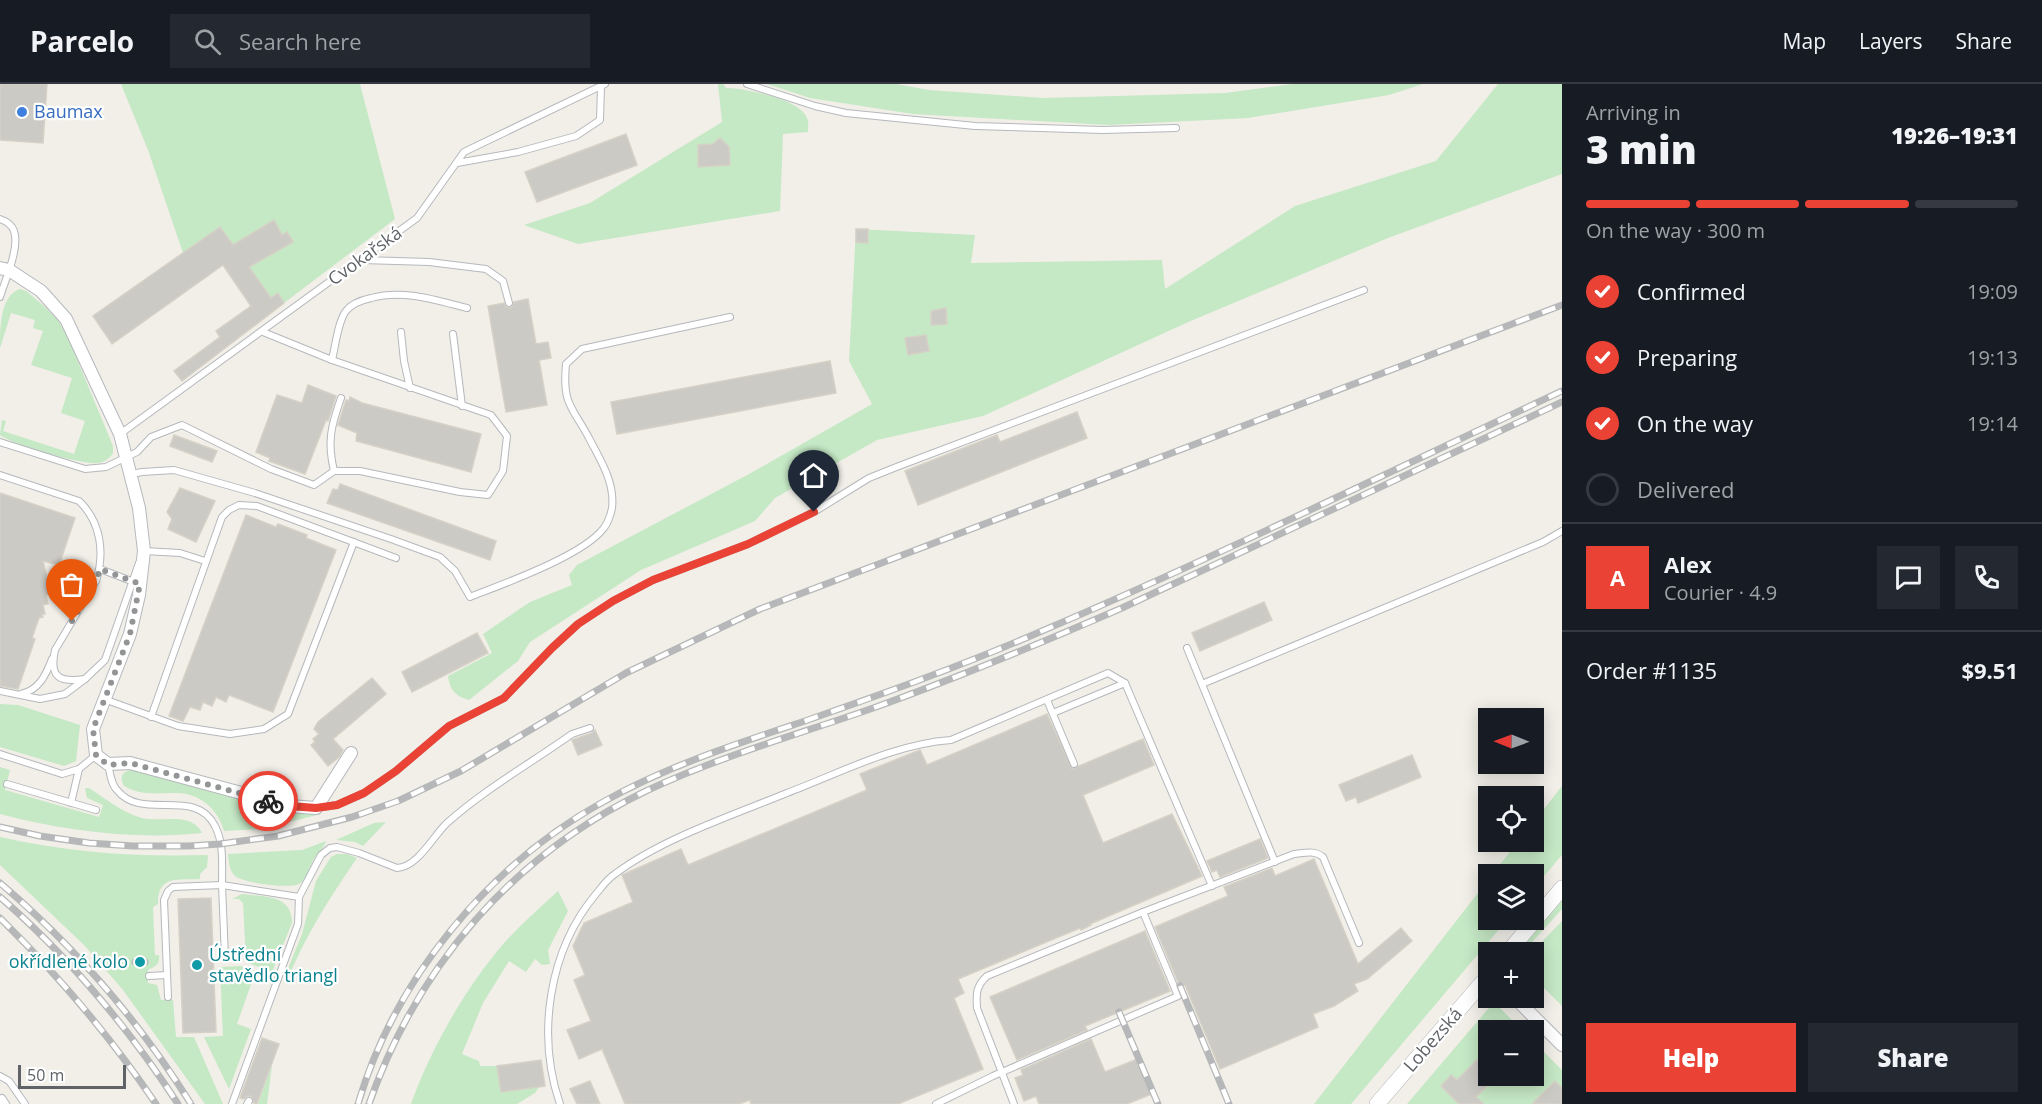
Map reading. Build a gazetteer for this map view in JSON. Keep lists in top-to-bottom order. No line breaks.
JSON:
{"streets":{"street":["Lobezská"],"lane":["Cvokařská"]},"places":["Baumax","okřídlené kolo","Ústřední stavědlo triangl"],"scale_bar":"50 m","north":"left","page":{"header":"Parcelo","search":"Search here","nav":["Map","Layers","Share"],"heading":["3 min","Arriving in","19:26–19:31"],"panel":["Alex","Courier · 4.9","Order #1135","$9.51"],"bar":"On the way · 300 m","list":[["Confirmed","19:09"],["Preparing","19:13"],["On the way","19:14"],"Delivered"],"round":"A","map_buttons":["+","−"],"buttons":["Help","Share"],"scale":"50 m"}}
